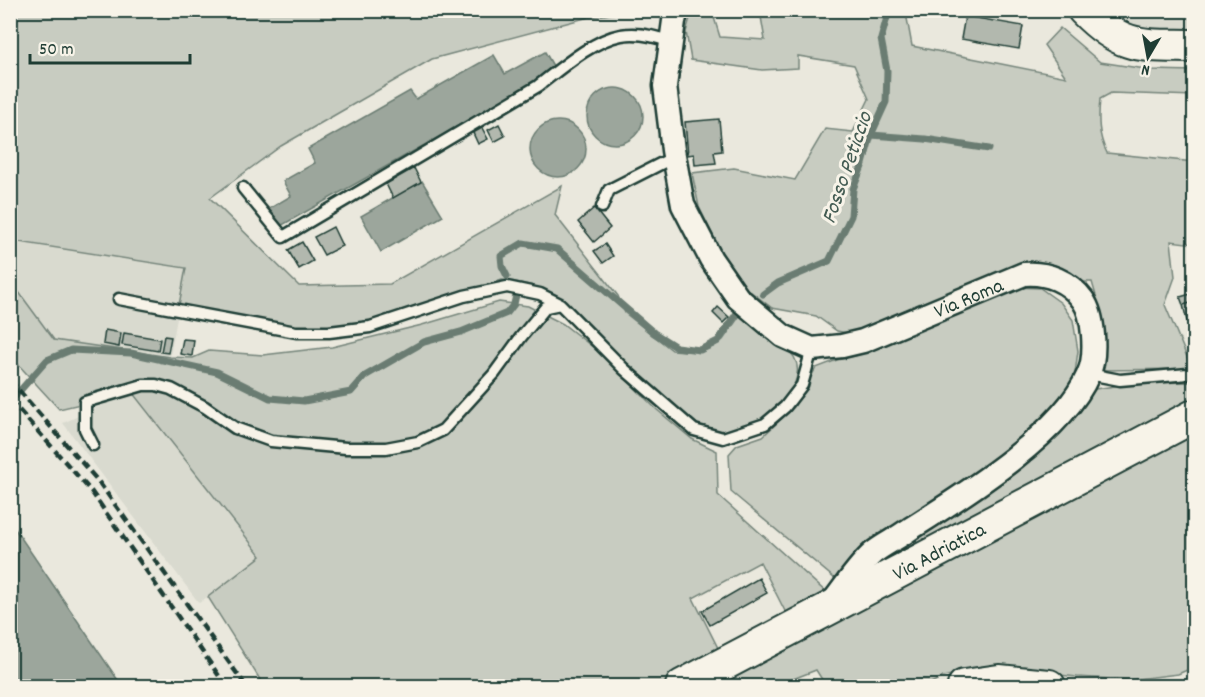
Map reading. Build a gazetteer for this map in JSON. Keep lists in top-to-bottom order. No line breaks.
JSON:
{"streets":{"main road":["Via Adriatica"],"street":["Via Roma"]},"crossings":[["Via Roma","Via Adriatica"]],"water":["Fosso Peticcio"],"scale_bar":"50 m","north":"bottom"}
